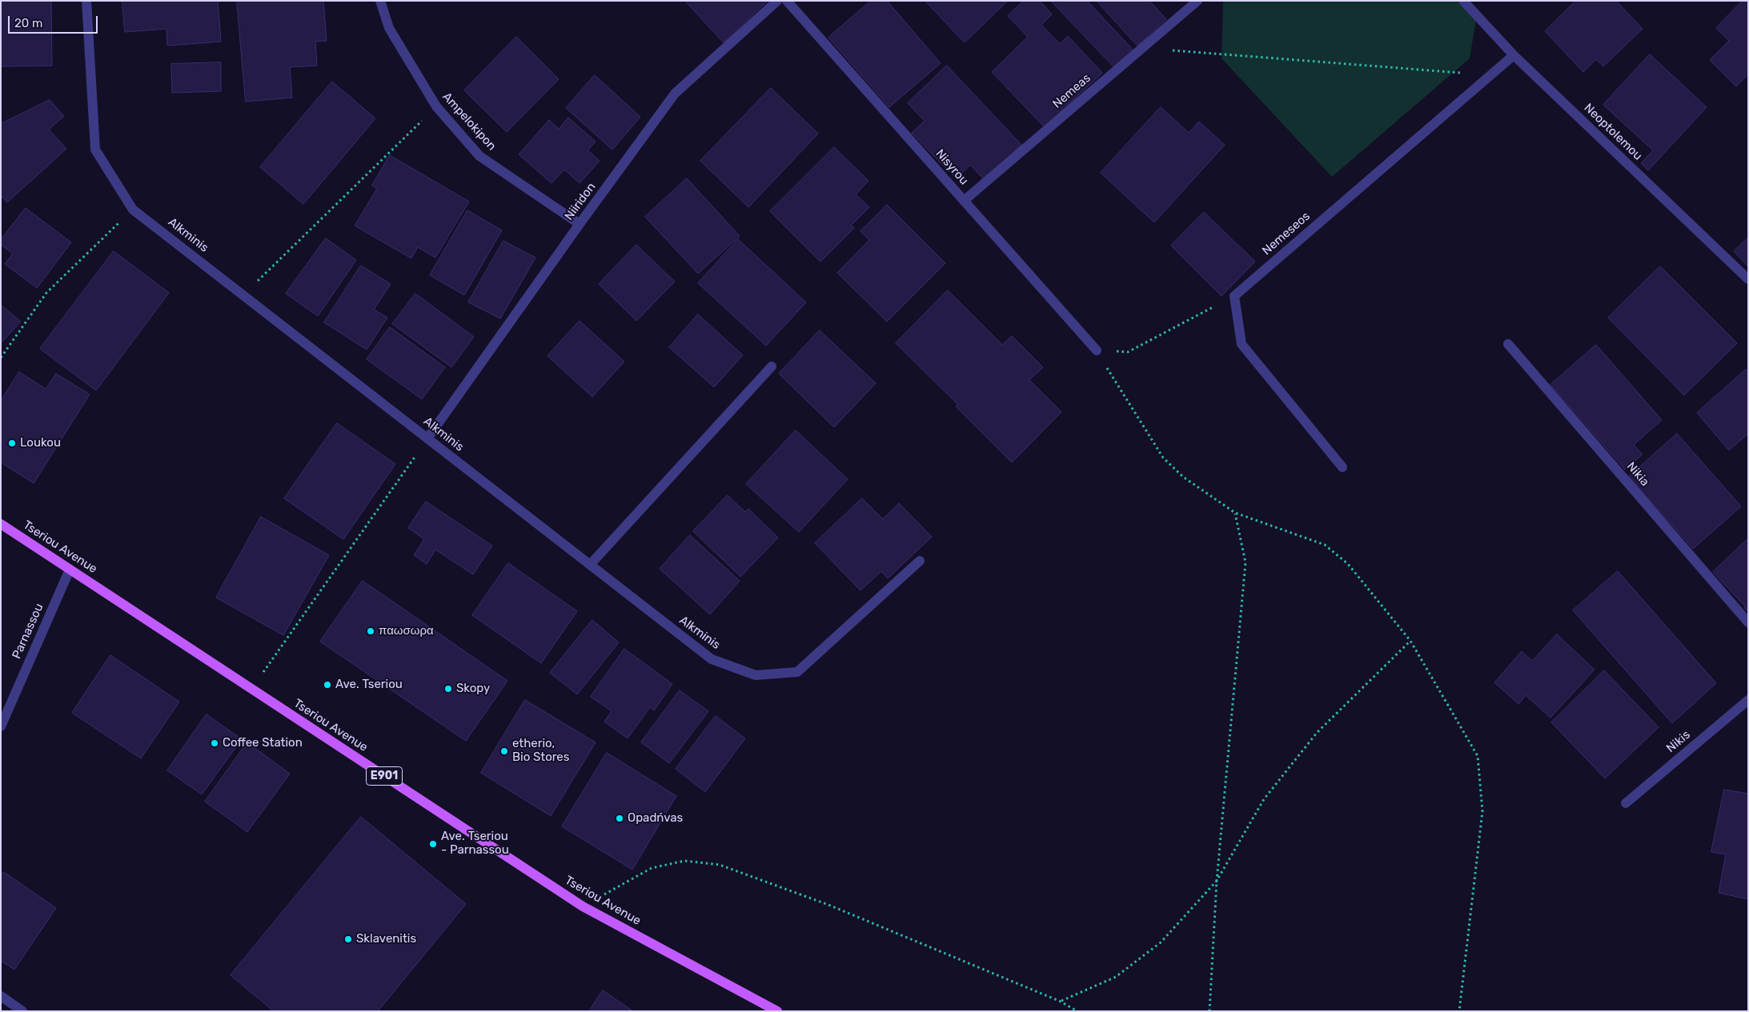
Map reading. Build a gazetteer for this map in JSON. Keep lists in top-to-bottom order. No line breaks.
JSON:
{"streets":{"main road":["Tseriou Avenue","E901"],"street":["Nemeas","Ampelokipon","Neoptolemou","Nisyrou","Niiridon","Nemeseos","Alkminis","Nikia","Parnassou","Nikis"]},"crossings":[["Nemeas","Nisyrou"],["Ampelokipon","Niiridon"],["Neoptolemou","Nemeseos"],["Niiridon","Alkminis"],["Tseriou Avenue","Parnassou"]],"places":["Loukou","παωσωρα","Ave. Tseriou","Skopy","Coffee Station","etherio, Bio Stores","Opadńvas","Ave. Tseriou - Parnassou","Sklavenitis"],"scale_bar":"20 m"}
